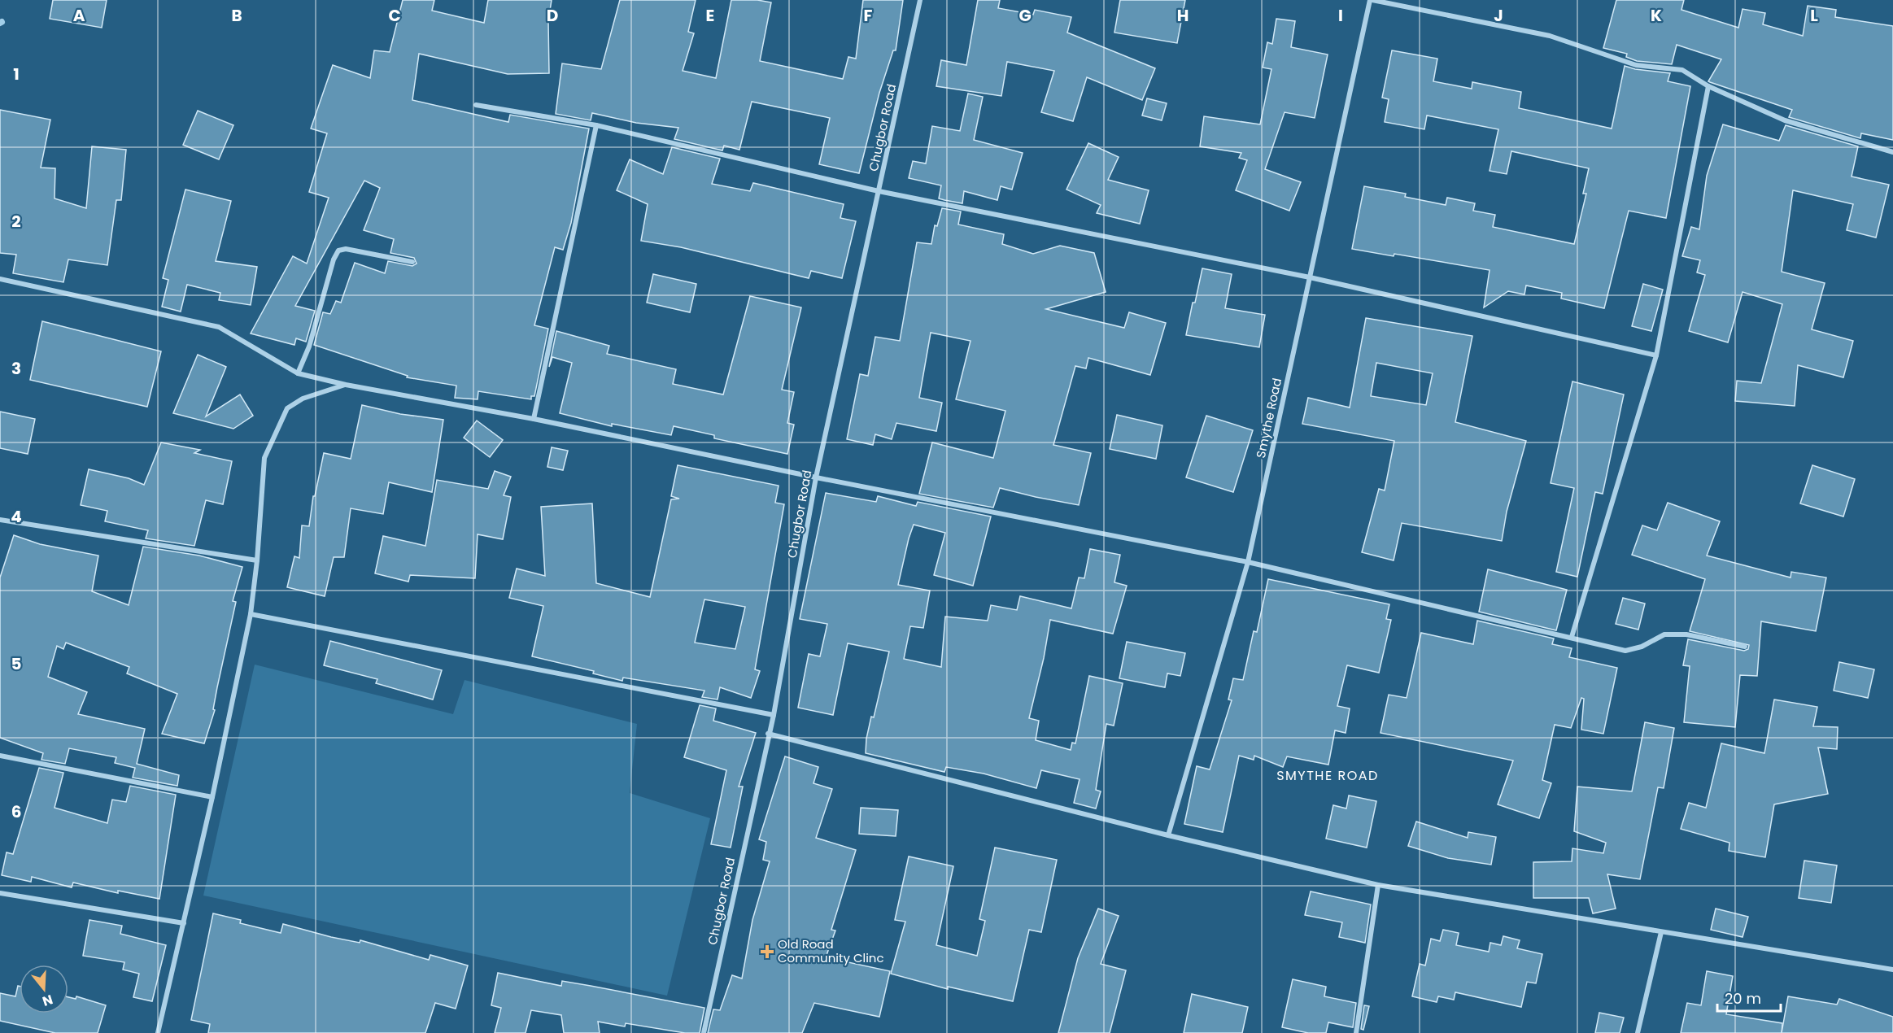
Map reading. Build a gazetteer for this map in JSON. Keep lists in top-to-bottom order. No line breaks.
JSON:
{"streets":{"street":["Chugbor Road","Smythe Road"]},"districts":["SMYTHE ROAD"],"places":{"health":["Old Road Community Clinc"]},"scale_bar":"20 m","north":"bottom","grid":{"columns":["A","B","C","D","E","F","G","H","I","J","K","L"],"rows":["1","2","3","4","5","6"]}}
